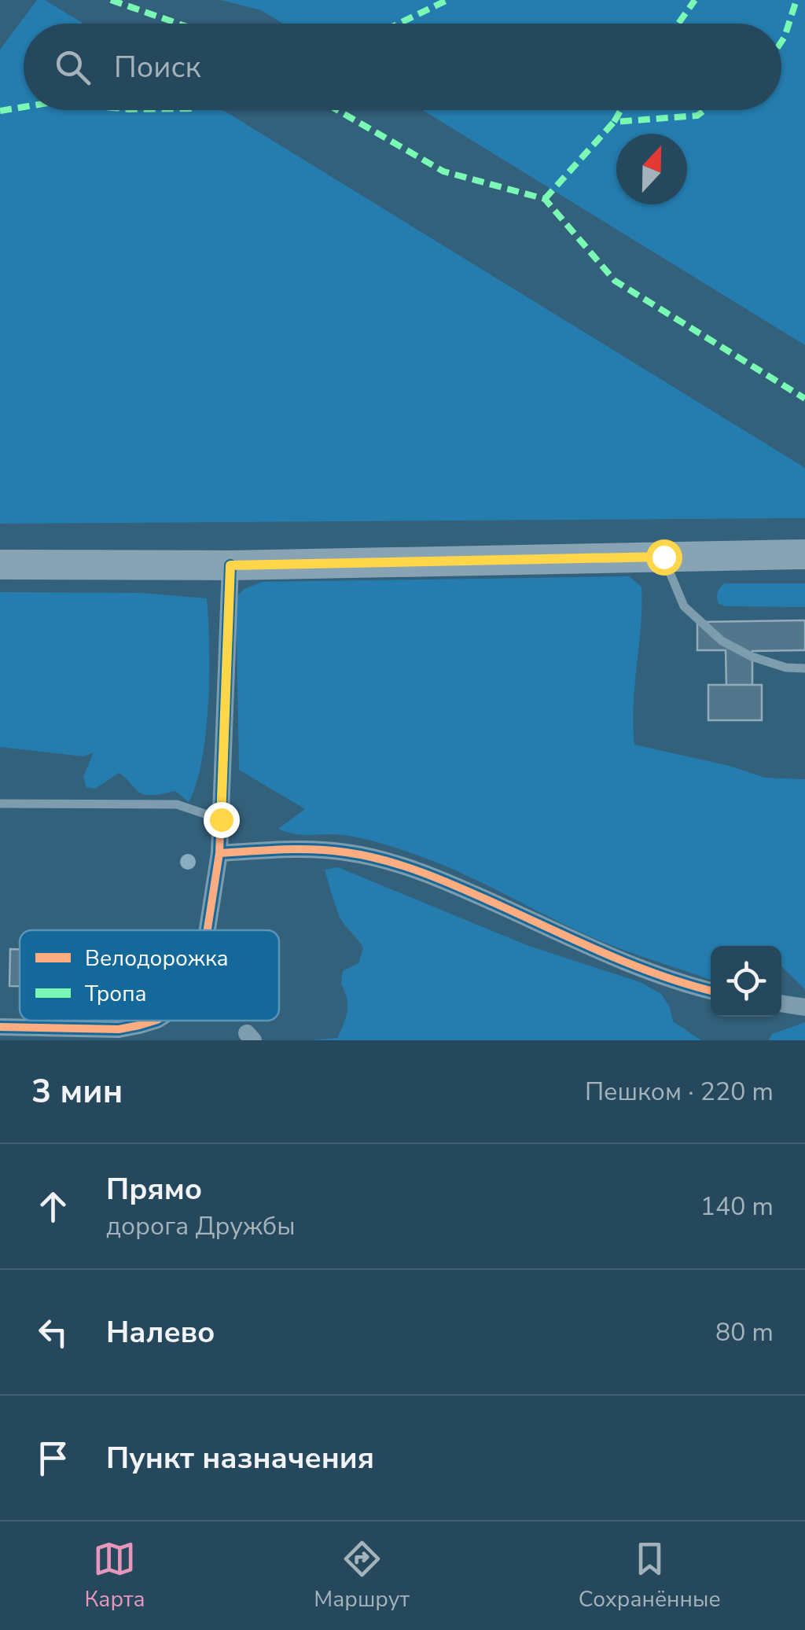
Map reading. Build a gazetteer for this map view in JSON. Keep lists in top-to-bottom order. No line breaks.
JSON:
{"legend":["Велодорожка","Тропа"],"north":"top","page":{"search":"Поиск","heading":["3 мин","Пешком · 220 m"],"list":[["Прямо","дорога Дружбы","140 m"],["Налево","80 m"],"Пункт назначения"],"nav":["Карта","Маршрут","Сохранённые"]}}
